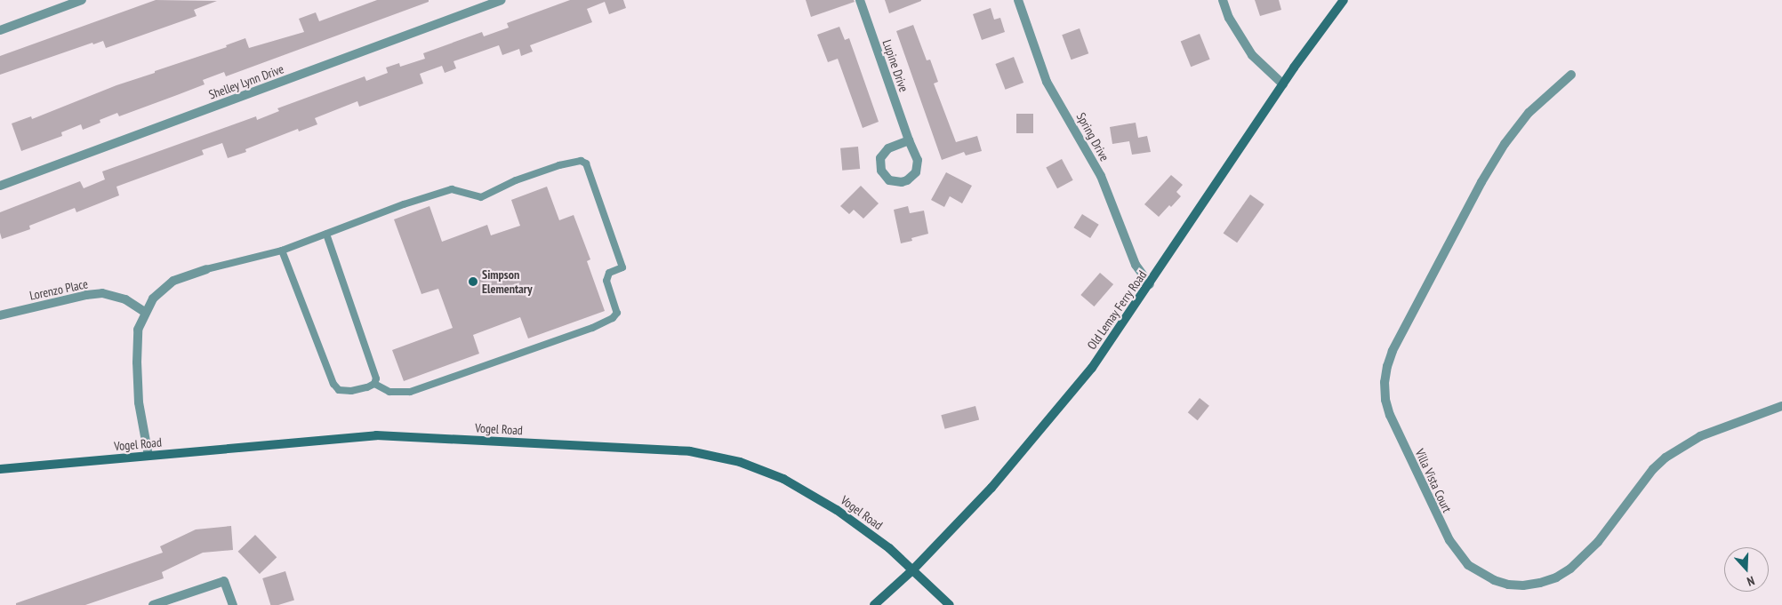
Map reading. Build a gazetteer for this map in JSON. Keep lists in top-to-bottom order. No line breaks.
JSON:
{"streets":{"main road":["Old Lemay Ferry Road","Vogel Road"],"street":["Lupine Drive","Shelley Lynn Drive","Spring Drive","Lorenzo Place","Villa Vista Court"]},"crossings":[["Spring Drive","Old Lemay Ferry Road"],["Old Lemay Ferry Road","Vogel Road"]],"places":["Simpson Elementary"],"north":"bottom"}
